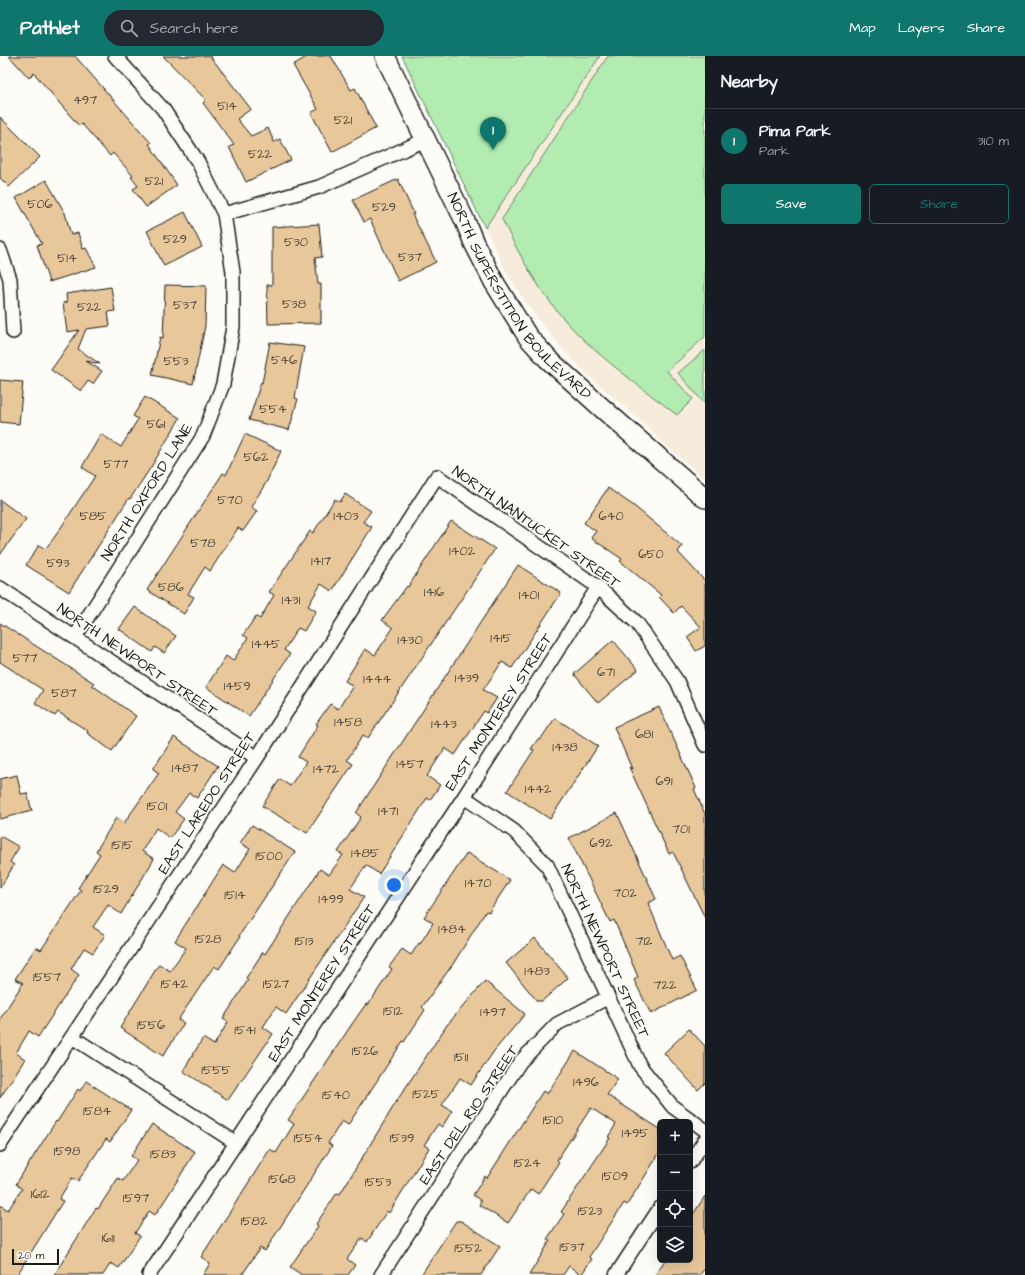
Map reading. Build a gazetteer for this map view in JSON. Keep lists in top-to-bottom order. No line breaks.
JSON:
{"streets":{"street":["NORTH SUPERSTITION BOULEVARD","NORTH OXFORD LANE","NORTH NANTUCKET STREET","NORTH NEWPORT STREET","EAST MONTEREY STREET","EAST LAREDO STREET","EAST DEL RIO STREET"]},"crossings":[["NORTH OXFORD LANE","NORTH NEWPORT STREET"],["NORTH NANTUCKET STREET","EAST MONTEREY STREET"],["NORTH NANTUCKET STREET","EAST LAREDO STREET"],["NORTH NEWPORT STREET","EAST MONTEREY STREET"],["NORTH NEWPORT STREET","EAST LAREDO STREET"],["NORTH NEWPORT STREET","EAST DEL RIO STREET"]],"house_numbers":["497","514","521","522","521","506","529","529","530","537","514","538","537","522","546","553","554","561","562","577","570","585","1403","640","578","1402","650","1417","593","586","1416","1401","1431","1415","1430","1445","577","671","1439","1444","1459","587","1458","1443","681","1438","1457","1487","1472","691","1442","1501","1471","701","692","1515","1485","1500","1470","1529","702","1514","1499","1484","1528","1513","712","1483","1557","1542","1527","722","1512","1497","1556","1541","1526","1511","1555","1496","1525","1540","1584","1510","1495","1554","1539","1598","1583","1524","1509","1568","1553","1612","1597","1523","1582","1611","1537","1552"],"scale_bar":"20 m","page":{"header":"Pathlet","search":"Search here","nav":["Map","Layers","Share"],"heading":"Nearby","list":[{"mark":"1","name":"Pima Park","note":"Park","value":"310 m"}],"pins":"1","buttons":["Save","Share"],"map_buttons":["+","−"],"scale":"20 m"}}
